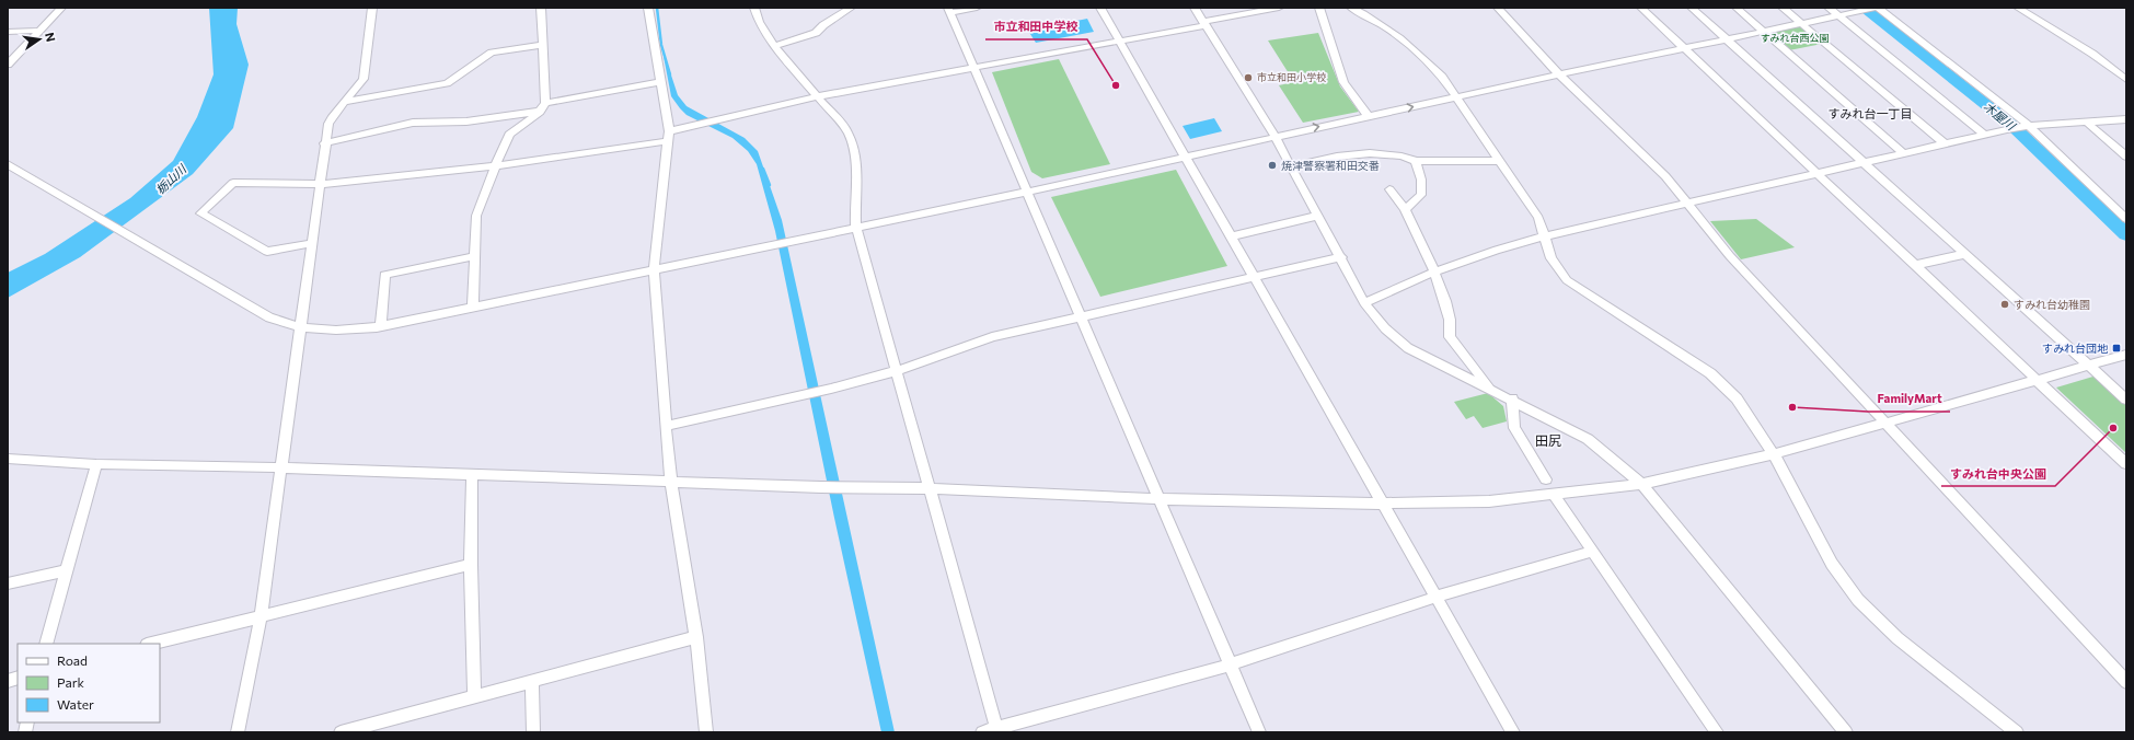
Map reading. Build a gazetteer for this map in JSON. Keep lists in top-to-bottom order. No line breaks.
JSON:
{"districts":["すみれ台一丁目","田尻"],"water":["木屋川","栃山川"],"parks":["すみれ台西公園"],"places":{"other":["市立和田小学校","市立和田中学校","焼津警察署和田交番","すみれ台幼稚園","FamilyMart","すみれ台中央公園"],"transit":["すみれ台団地"]},"legend":["Road","Park","Water"],"north":"right"}
